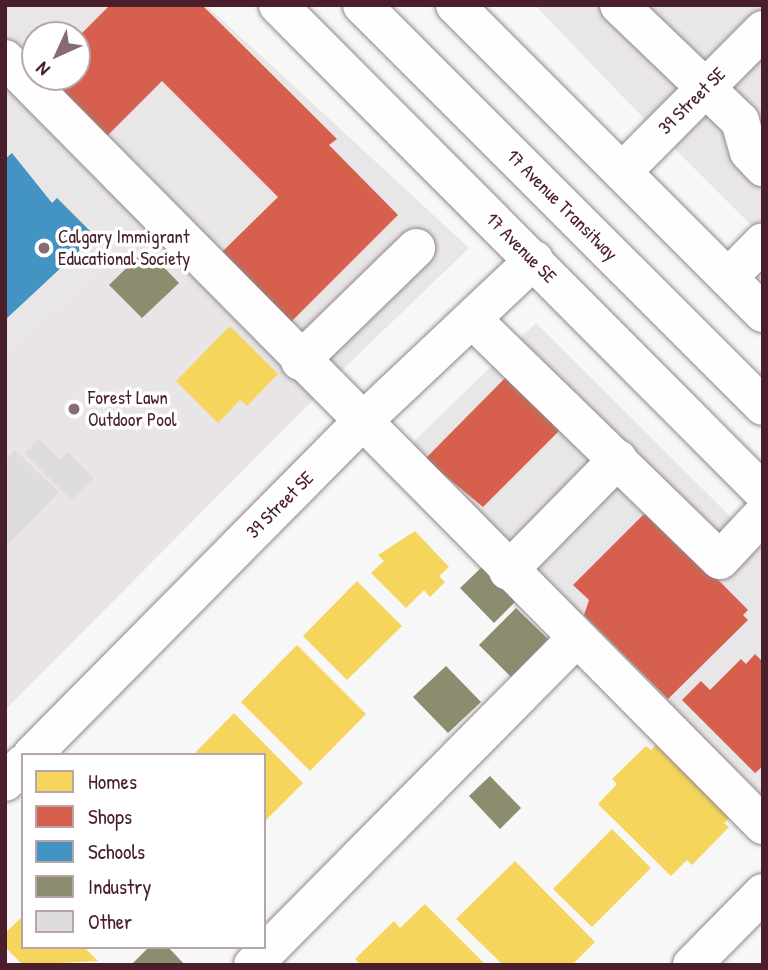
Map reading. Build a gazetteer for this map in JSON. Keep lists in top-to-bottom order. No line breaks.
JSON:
{"streets":{"main road":["39 Street SE","17 Avenue Transitway","17 Avenue SE"]},"crossings":[["39 Street SE","17 Avenue SE"]],"places":["Calgary Immigrant Educational Society","Forest Lawn Outdoor Pool"],"legend":["Homes","Shops","Schools","Industry","Other"],"north":"bottom left"}
